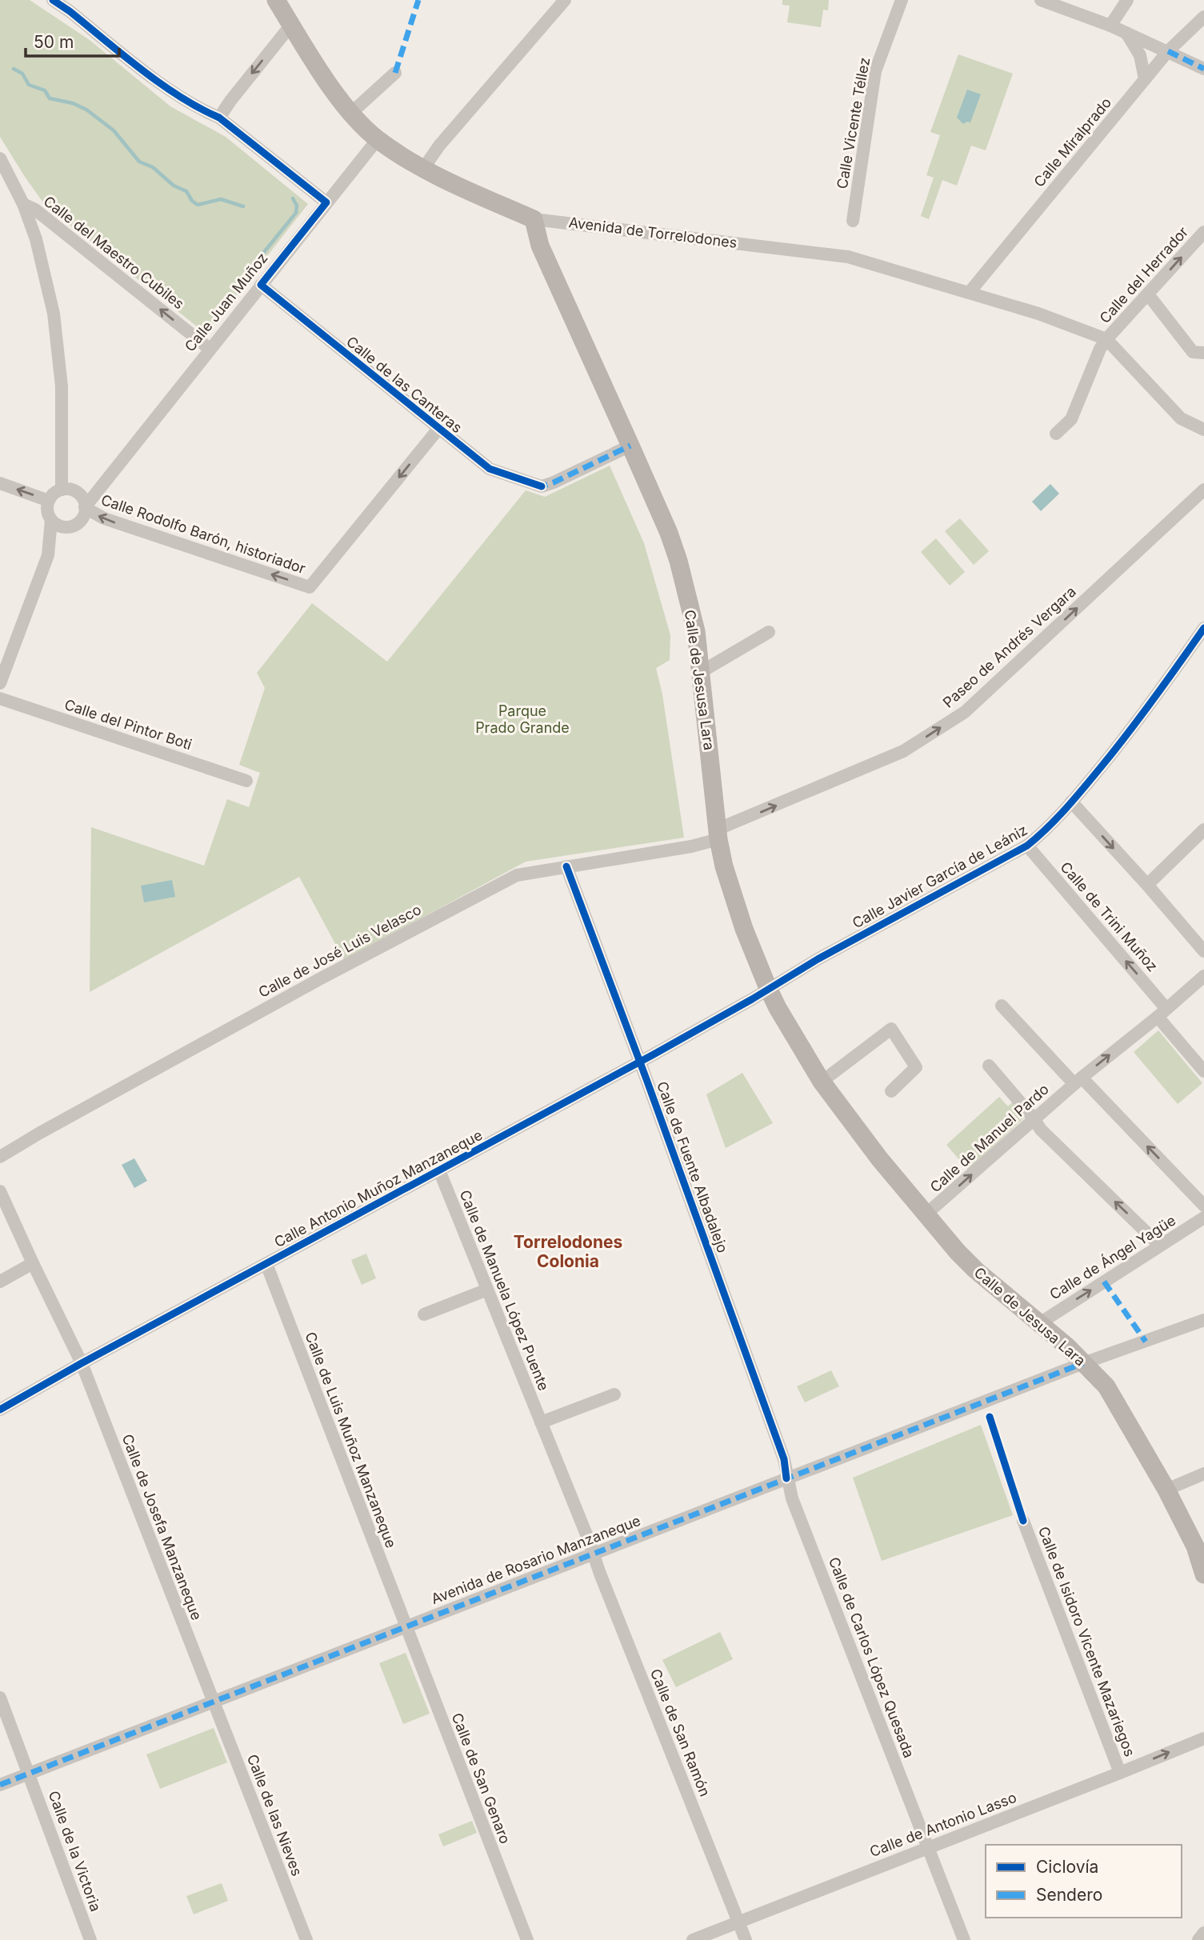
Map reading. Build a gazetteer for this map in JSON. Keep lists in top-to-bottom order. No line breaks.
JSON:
{"streets":{"main road":["Avenida de Torrelodones","Calle de Jesusa Lara"],"street":["Calle Vicente Téllez","Calle Miralprado","Calle del Maestro Cubiles","Calle del Herrador","Calle Juan Muñoz","Calle de las Canteras","Calle Rodolfo Barón, historiador","Paseo de Andrés Vergara","Calle del Pintor Boti","Calle Javier García de Leániz","Calle de Trini Muñoz","Calle de José Luis Velasco","Calle de Manuel Pardo","Calle de Fuente Albadalejo","Calle Antonio Muñoz Manzaneque","Calle de Ángel Yagüe","Calle de Manuela López Puente","Calle de Luis Muñoz Manzaneque","Calle de Josefa Manzaneque","Avenida de Rosario Manzaneque","Calle de Isidoro Vicente Mazariegos","Calle de Carlos López Quesada","Calle de San Ramón","Calle de San Genaro","Calle de las Nieves","Calle de Antonio Lasso","Calle de la Victoria"]},"crossings":[["Calle Miralprado","Avenida de Torrelodones"],["Avenida de Torrelodones","Calle del Herrador"],["Avenida de Torrelodones","Calle Juan Muñoz"],["Avenida de Torrelodones","Calle de Jesusa Lara"],["Calle del Maestro Cubiles","Calle Juan Muñoz"],["Calle Juan Muñoz","Calle de las Canteras"],["Calle Juan Muñoz","Calle Rodolfo Barón, historiador"],["Calle de las Canteras","Calle Rodolfo Barón, historiador"],["Calle de las Canteras","Calle de Jesusa Lara"],["Paseo de Andrés Vergara","Calle de Jesusa Lara"],["Paseo de Andrés Vergara","Calle de José Luis Velasco"],["Calle de Jesusa Lara","Calle Javier García de Leániz"],["Calle de Jesusa Lara","Calle de José Luis Velasco"],["Calle de Jesusa Lara","Calle de Manuel Pardo"],["Calle de Jesusa Lara","Calle Antonio Muñoz Manzaneque"],["Calle de Jesusa Lara","Calle de Ángel Yagüe"],["Calle de Jesusa Lara","Avenida de Rosario Manzaneque"],["Calle Javier García de Leániz","Calle de Trini Muñoz"],["Calle Javier García de Leániz","Calle Antonio Muñoz Manzaneque"],["Calle de Trini Muñoz","Calle de Manuel Pardo"],["Calle de José Luis Velasco","Calle de Fuente Albadalejo"],["Calle de Fuente Albadalejo","Calle Antonio Muñoz Manzaneque"],["Calle de Fuente Albadalejo","Avenida de Rosario Manzaneque"],["Calle de Fuente Albadalejo","Calle de Carlos López Quesada"],["Calle Antonio Muñoz Manzaneque","Calle de Manuela López Puente"],["Calle Antonio Muñoz Manzaneque","Calle de Luis Muñoz Manzaneque"],["Calle Antonio Muñoz Manzaneque","Calle de Josefa Manzaneque"],["Calle de Manuela López Puente","Avenida de Rosario Manzaneque"],["Calle de Manuela López Puente","Calle de San Ramón"],["Calle de Luis Muñoz Manzaneque","Avenida de Rosario Manzaneque"],["Calle de Luis Muñoz Manzaneque","Calle de San Genaro"],["Calle de Josefa Manzaneque","Avenida de Rosario Manzaneque"],["Calle de Josefa Manzaneque","Calle de las Nieves"],["Avenida de Rosario Manzaneque","Calle de Carlos López Quesada"],["Avenida de Rosario Manzaneque","Calle de San Ramón"],["Avenida de Rosario Manzaneque","Calle de San Genaro"],["Avenida de Rosario Manzaneque","Calle de las Nieves"],["Avenida de Rosario Manzaneque","Calle de la Victoria"],["Calle de Isidoro Vicente Mazariegos","Calle de Antonio Lasso"],["Calle de Carlos López Quesada","Calle de Antonio Lasso"],["Calle de San Ramón","Calle de Antonio Lasso"]],"one_way":["Calle del Maestro Cubiles","Calle del Herrador","Calle Rodolfo Barón, historiador","Paseo de Andrés Vergara","Calle de Manuel Pardo","Calle de Ángel Yagüe"],"districts":["Torrelodones Colonia"],"parks":["Parque Prado Grande"],"legend":["Ciclovía","Sendero"],"scale_bar":"50 m"}
